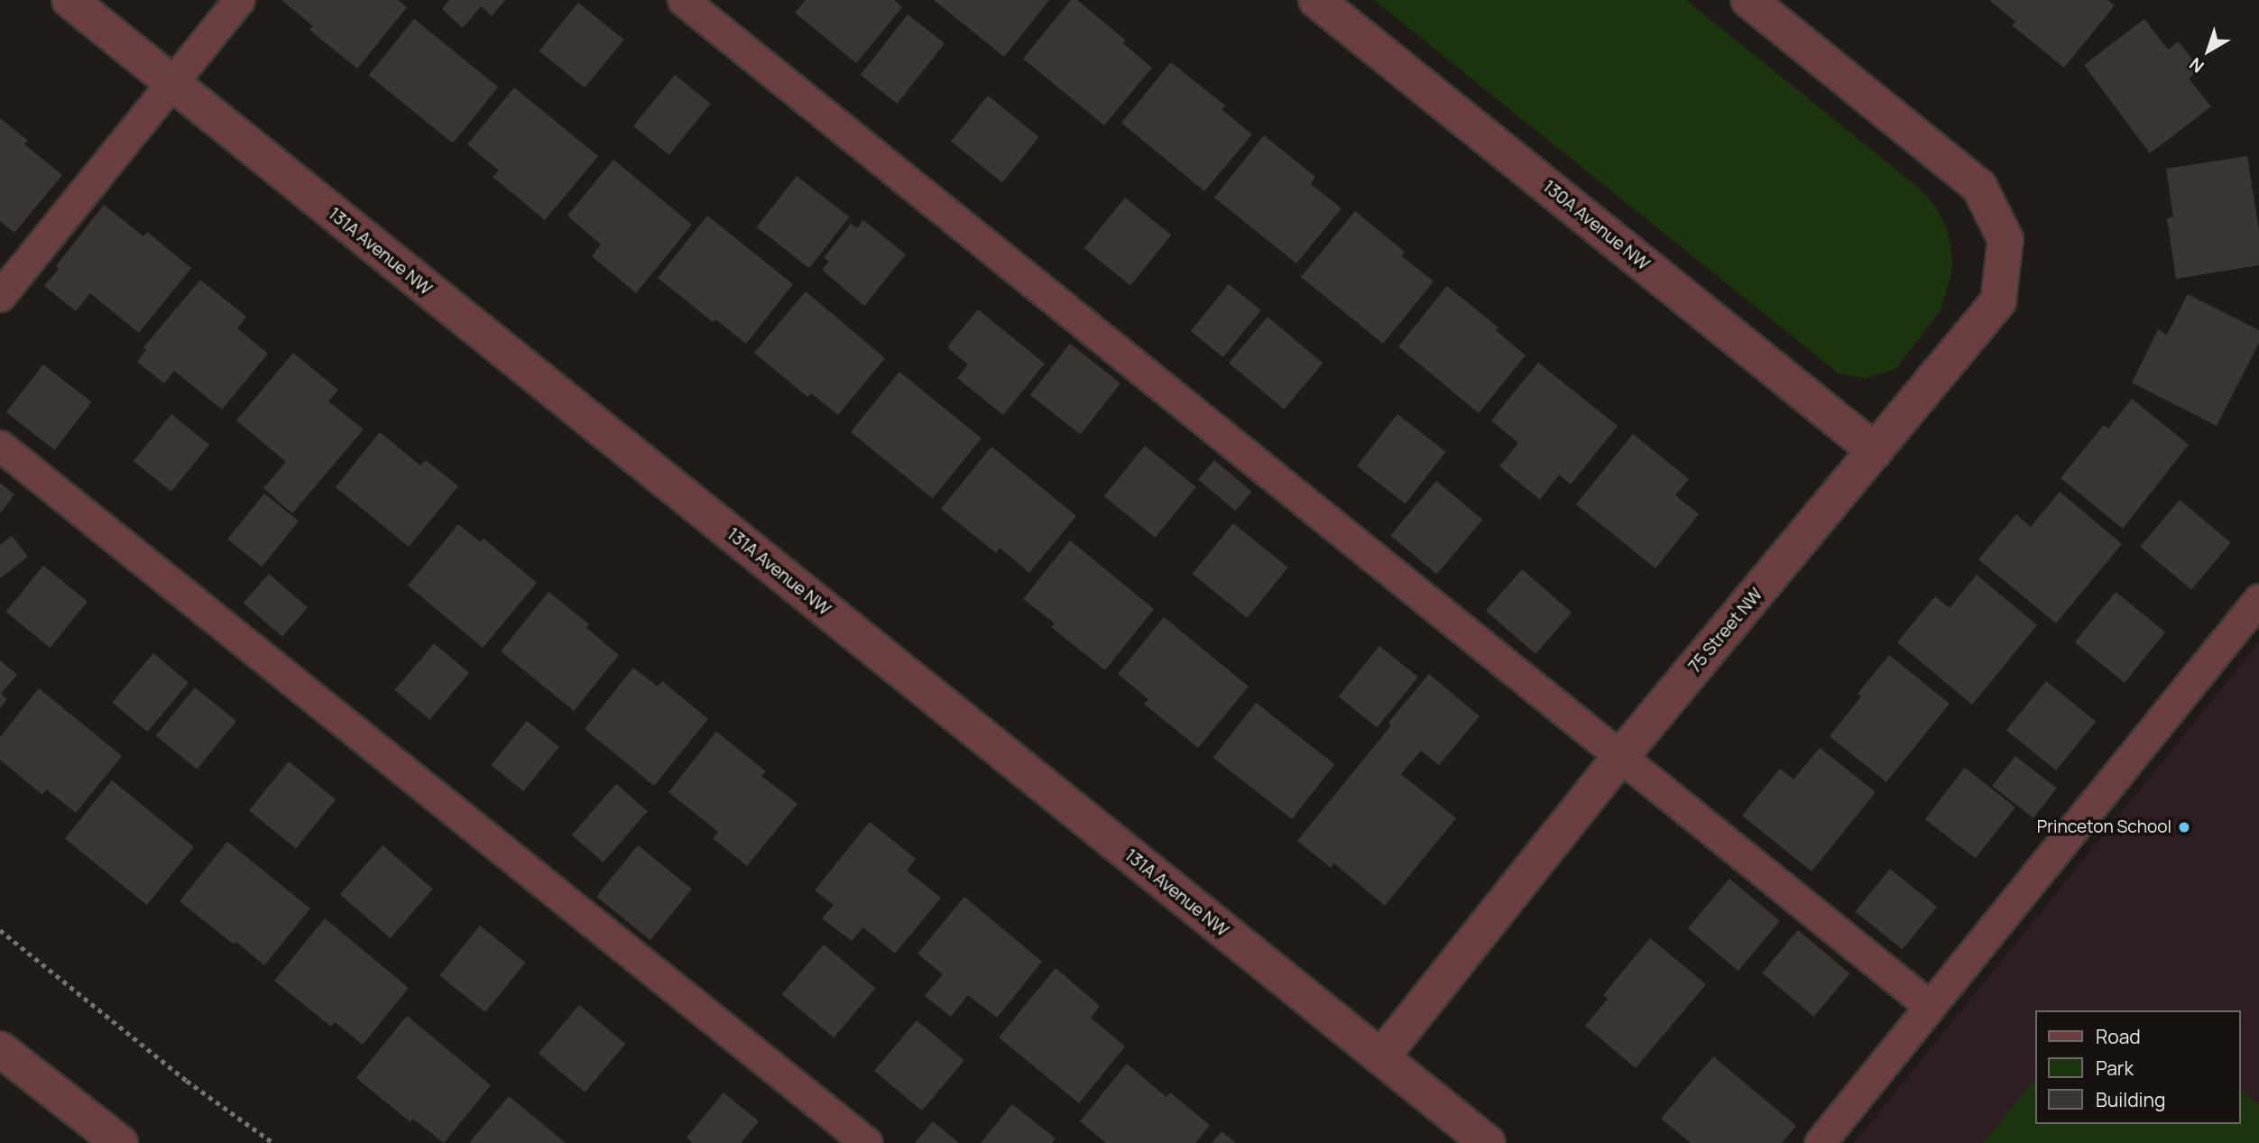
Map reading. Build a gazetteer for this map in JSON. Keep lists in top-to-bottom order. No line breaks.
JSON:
{"streets":{"street":["130A Avenue NW","131A Avenue NW","75 Street NW"]},"crossings":[["130A Avenue NW","75 Street NW"],["131A Avenue NW","75 Street NW"]],"places":["Princeton School"],"legend":["Road","Park","Building"],"north":"bottom left"}
